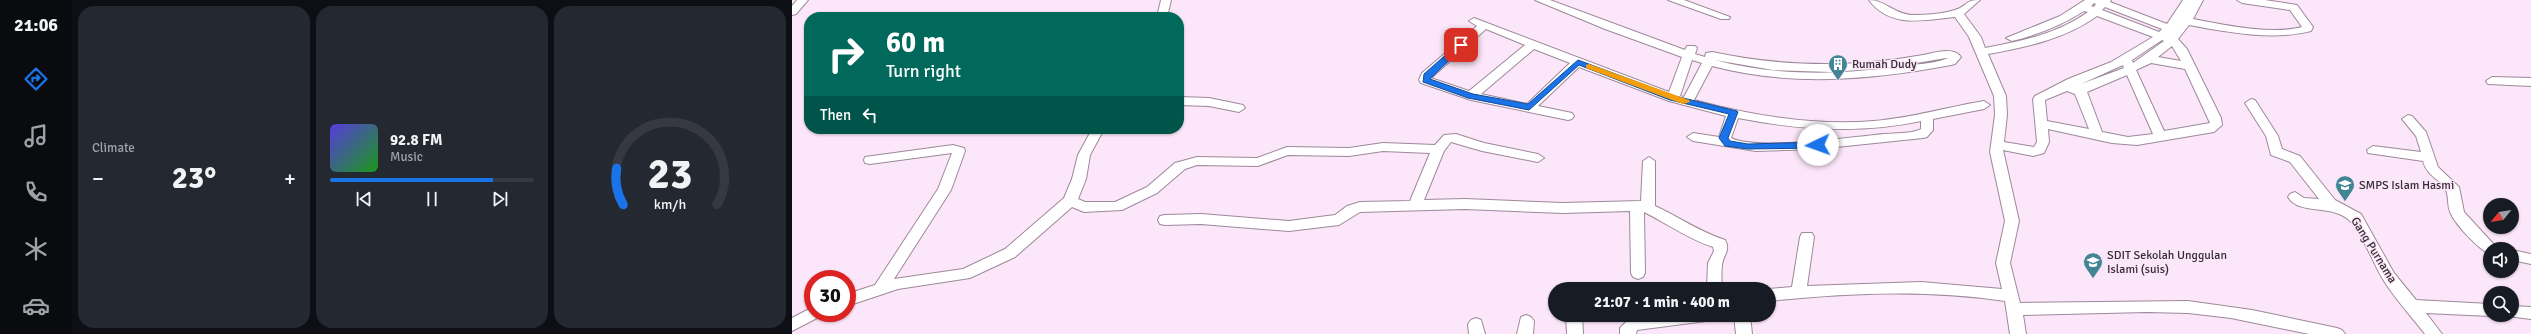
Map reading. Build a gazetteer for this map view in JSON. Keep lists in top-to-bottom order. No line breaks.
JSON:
{"streets":{"street":["Gang Purnama"]},"places":{"building":["Rumah Dudy"],"school or university":["SMPS Islam Hasmi","SDIT Sekolah Unggulan Islami (suis)"]},"north":"bottom left","page":{"tabs":"21:06","tile":"Climate","turn":["60 m","Turn right"],"then":"Then","song":["92.8 FM","Music"],"heat":["−","23°","+"],"limit":"30","trip":"21:07 · 1 min · 400 m","gauge":["23","km/h"]}}
